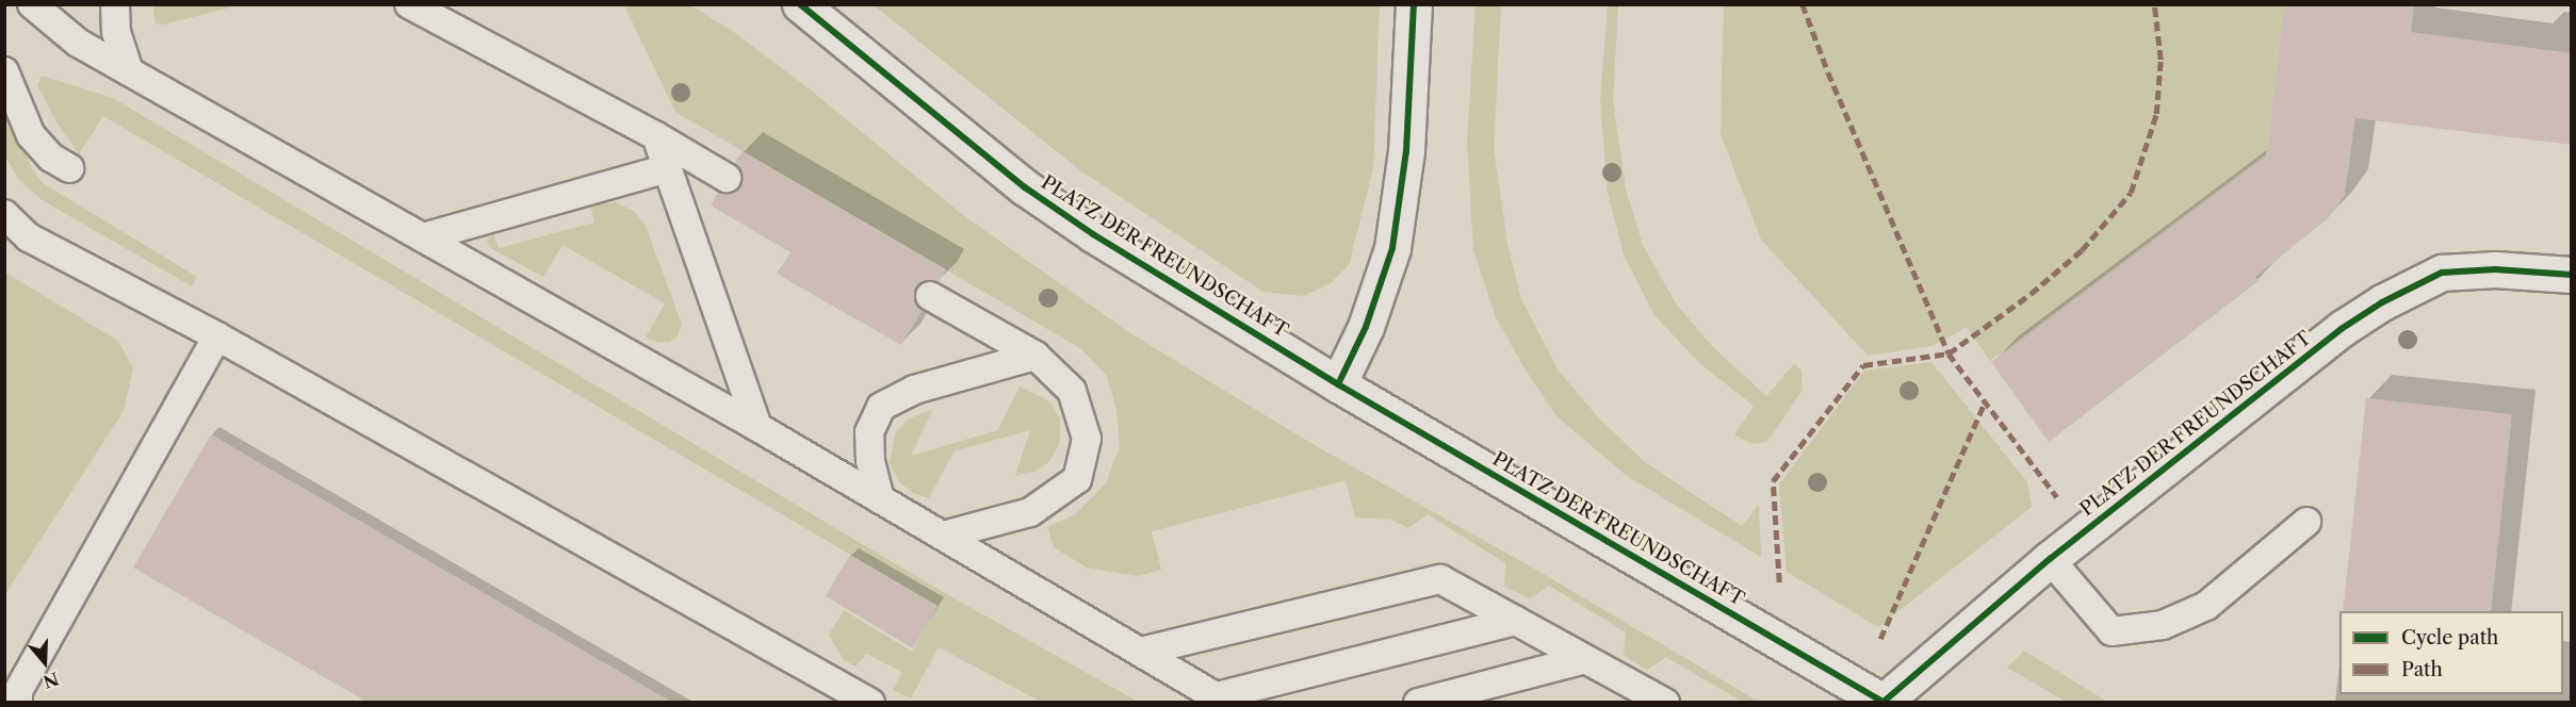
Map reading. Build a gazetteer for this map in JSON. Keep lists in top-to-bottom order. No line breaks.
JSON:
{"streets":{"street":["PLATZ DER FREUNDSCHAFT"]},"legend":["Cycle path","Path"],"north":"bottom"}
